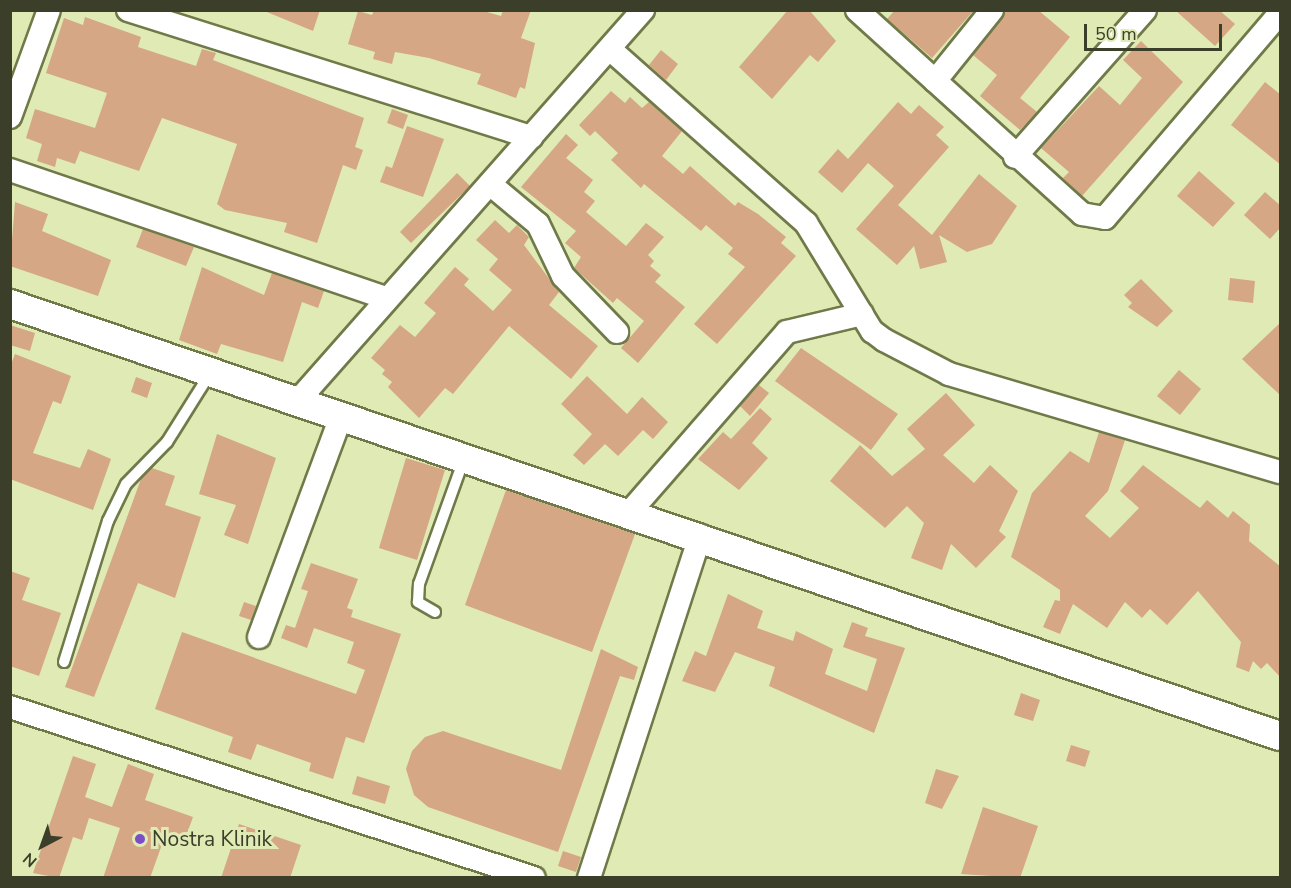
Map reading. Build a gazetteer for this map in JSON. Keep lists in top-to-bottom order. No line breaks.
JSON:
{"places":["Nostra Klinik"],"scale_bar":"50 m","north":"bottom left"}
